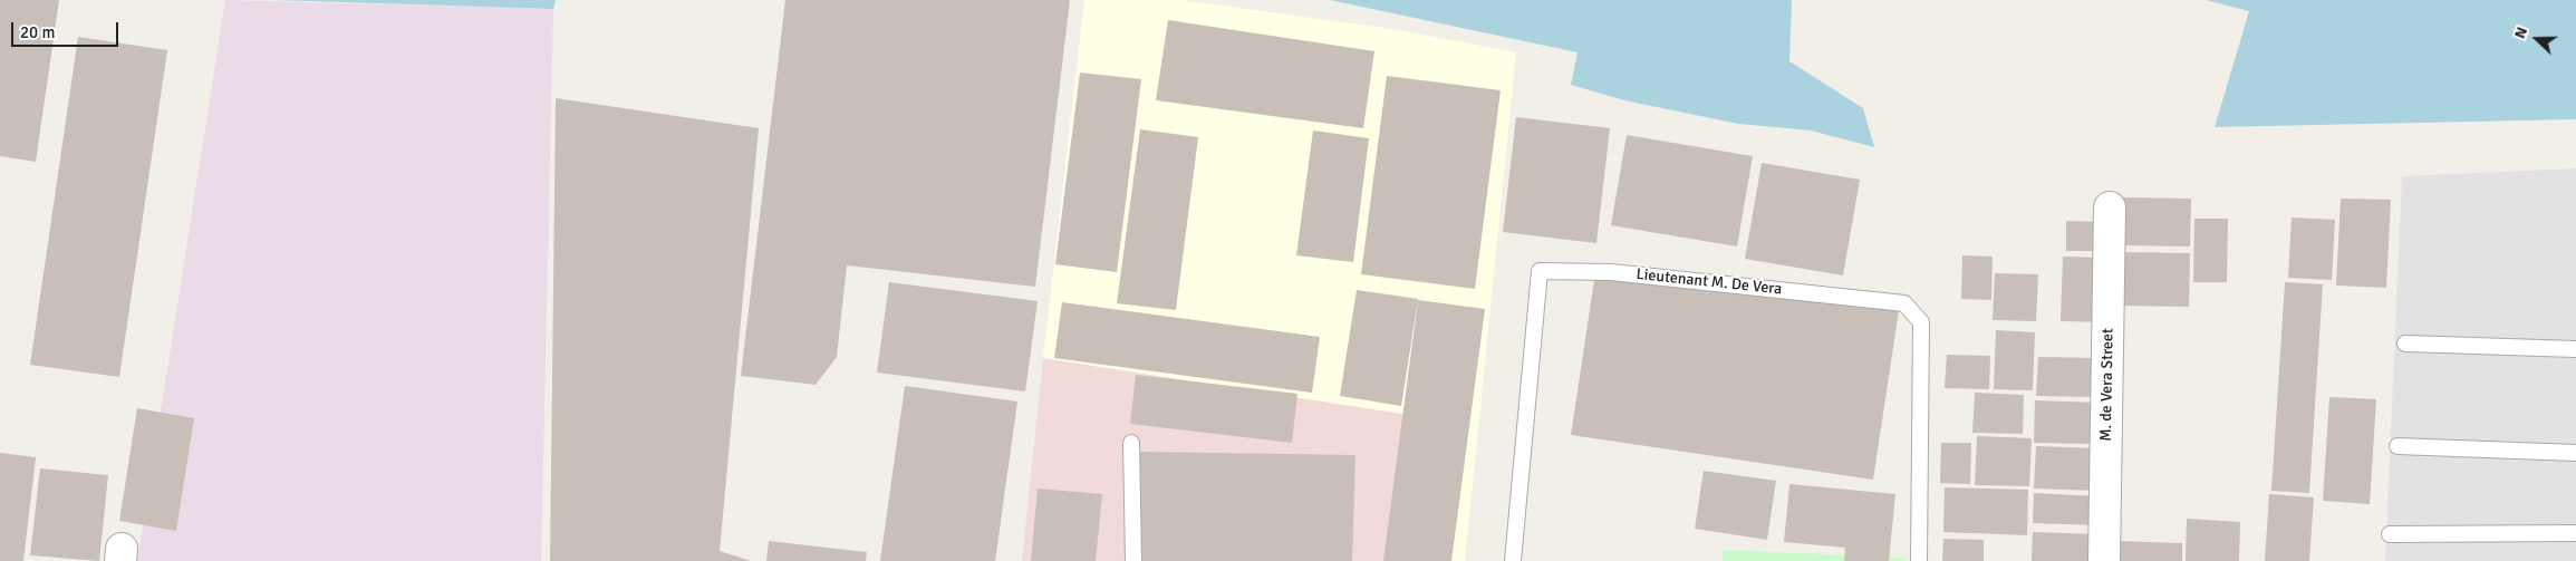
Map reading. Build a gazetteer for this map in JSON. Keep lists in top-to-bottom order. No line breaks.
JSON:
{"streets":{"street":["M. de Vera Street"],"lane":["Lieutenant M. De Vera"]},"scale_bar":"20 m","north":"left"}
